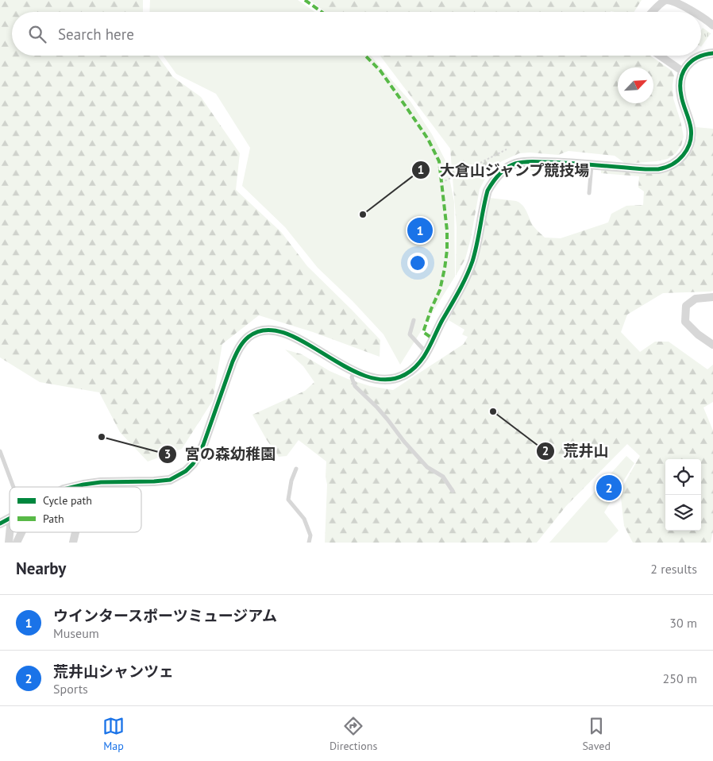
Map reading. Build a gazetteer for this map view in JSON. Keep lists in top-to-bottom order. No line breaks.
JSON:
{"places":["大倉山ジャンプ競技場","荒井山","宮の森幼稚園"],"legend":["Cycle path","Path"],"north":"top right","page":{"search":"Search here","pins":["1","2"],"heading":["Nearby","2 results"],"list":[{"mark":"1","name":"ウインタースポーツミュージアム","note":"Museum","value":"30 m"},{"mark":"2","name":"荒井山シャンツェ","note":"Sports","value":"250 m"}],"nav":["Map","Directions","Saved"]}}
